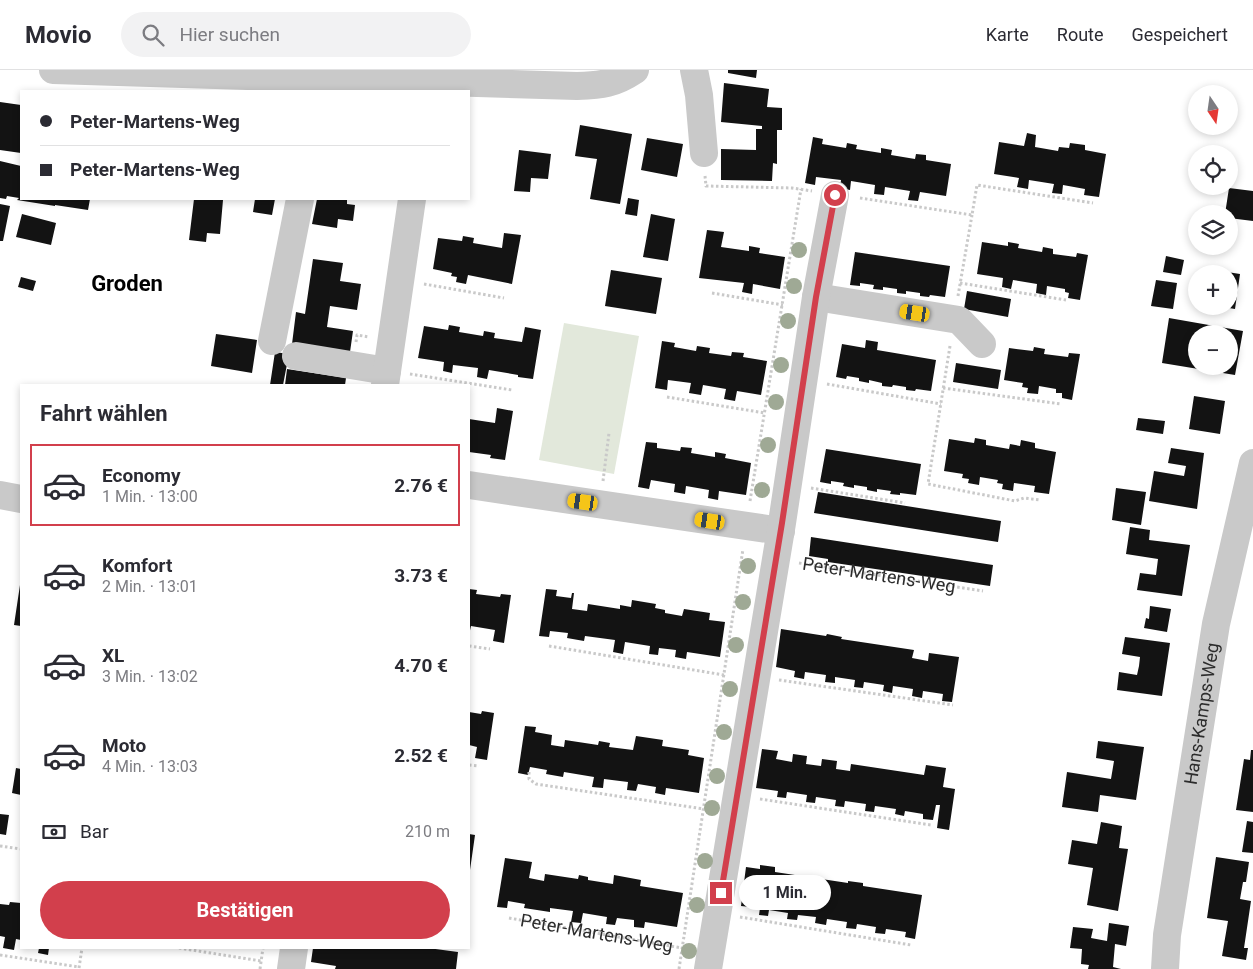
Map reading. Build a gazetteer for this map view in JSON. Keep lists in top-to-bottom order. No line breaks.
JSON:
{"streets":{"street":["Hans-Kamps-Weg"],"path":["Peter-Martens-Weg"]},"districts":["Groden"],"north":"bottom","page":{"header":"Movio","search":"Hier suchen","nav":["Karte","Route","Gespeichert"],"map_buttons":["+","−"],"banner":["Peter-Martens-Weg","Peter-Martens-Weg"],"heading":"Fahrt wählen","list":[{"name":"Economy","note":"1 Min. · 13:00","value":"2.76 €"},{"name":"Komfort","note":"2 Min. · 13:01","value":"3.73 €"},{"name":"XL","note":"3 Min. · 13:02","value":"4.70 €"},{"name":"Moto","note":"4 Min. · 13:03","value":"2.52 €"}],"pay":["Bar","210 m"],"buttons":"Bestätigen","bubble":"1 Min."}}
